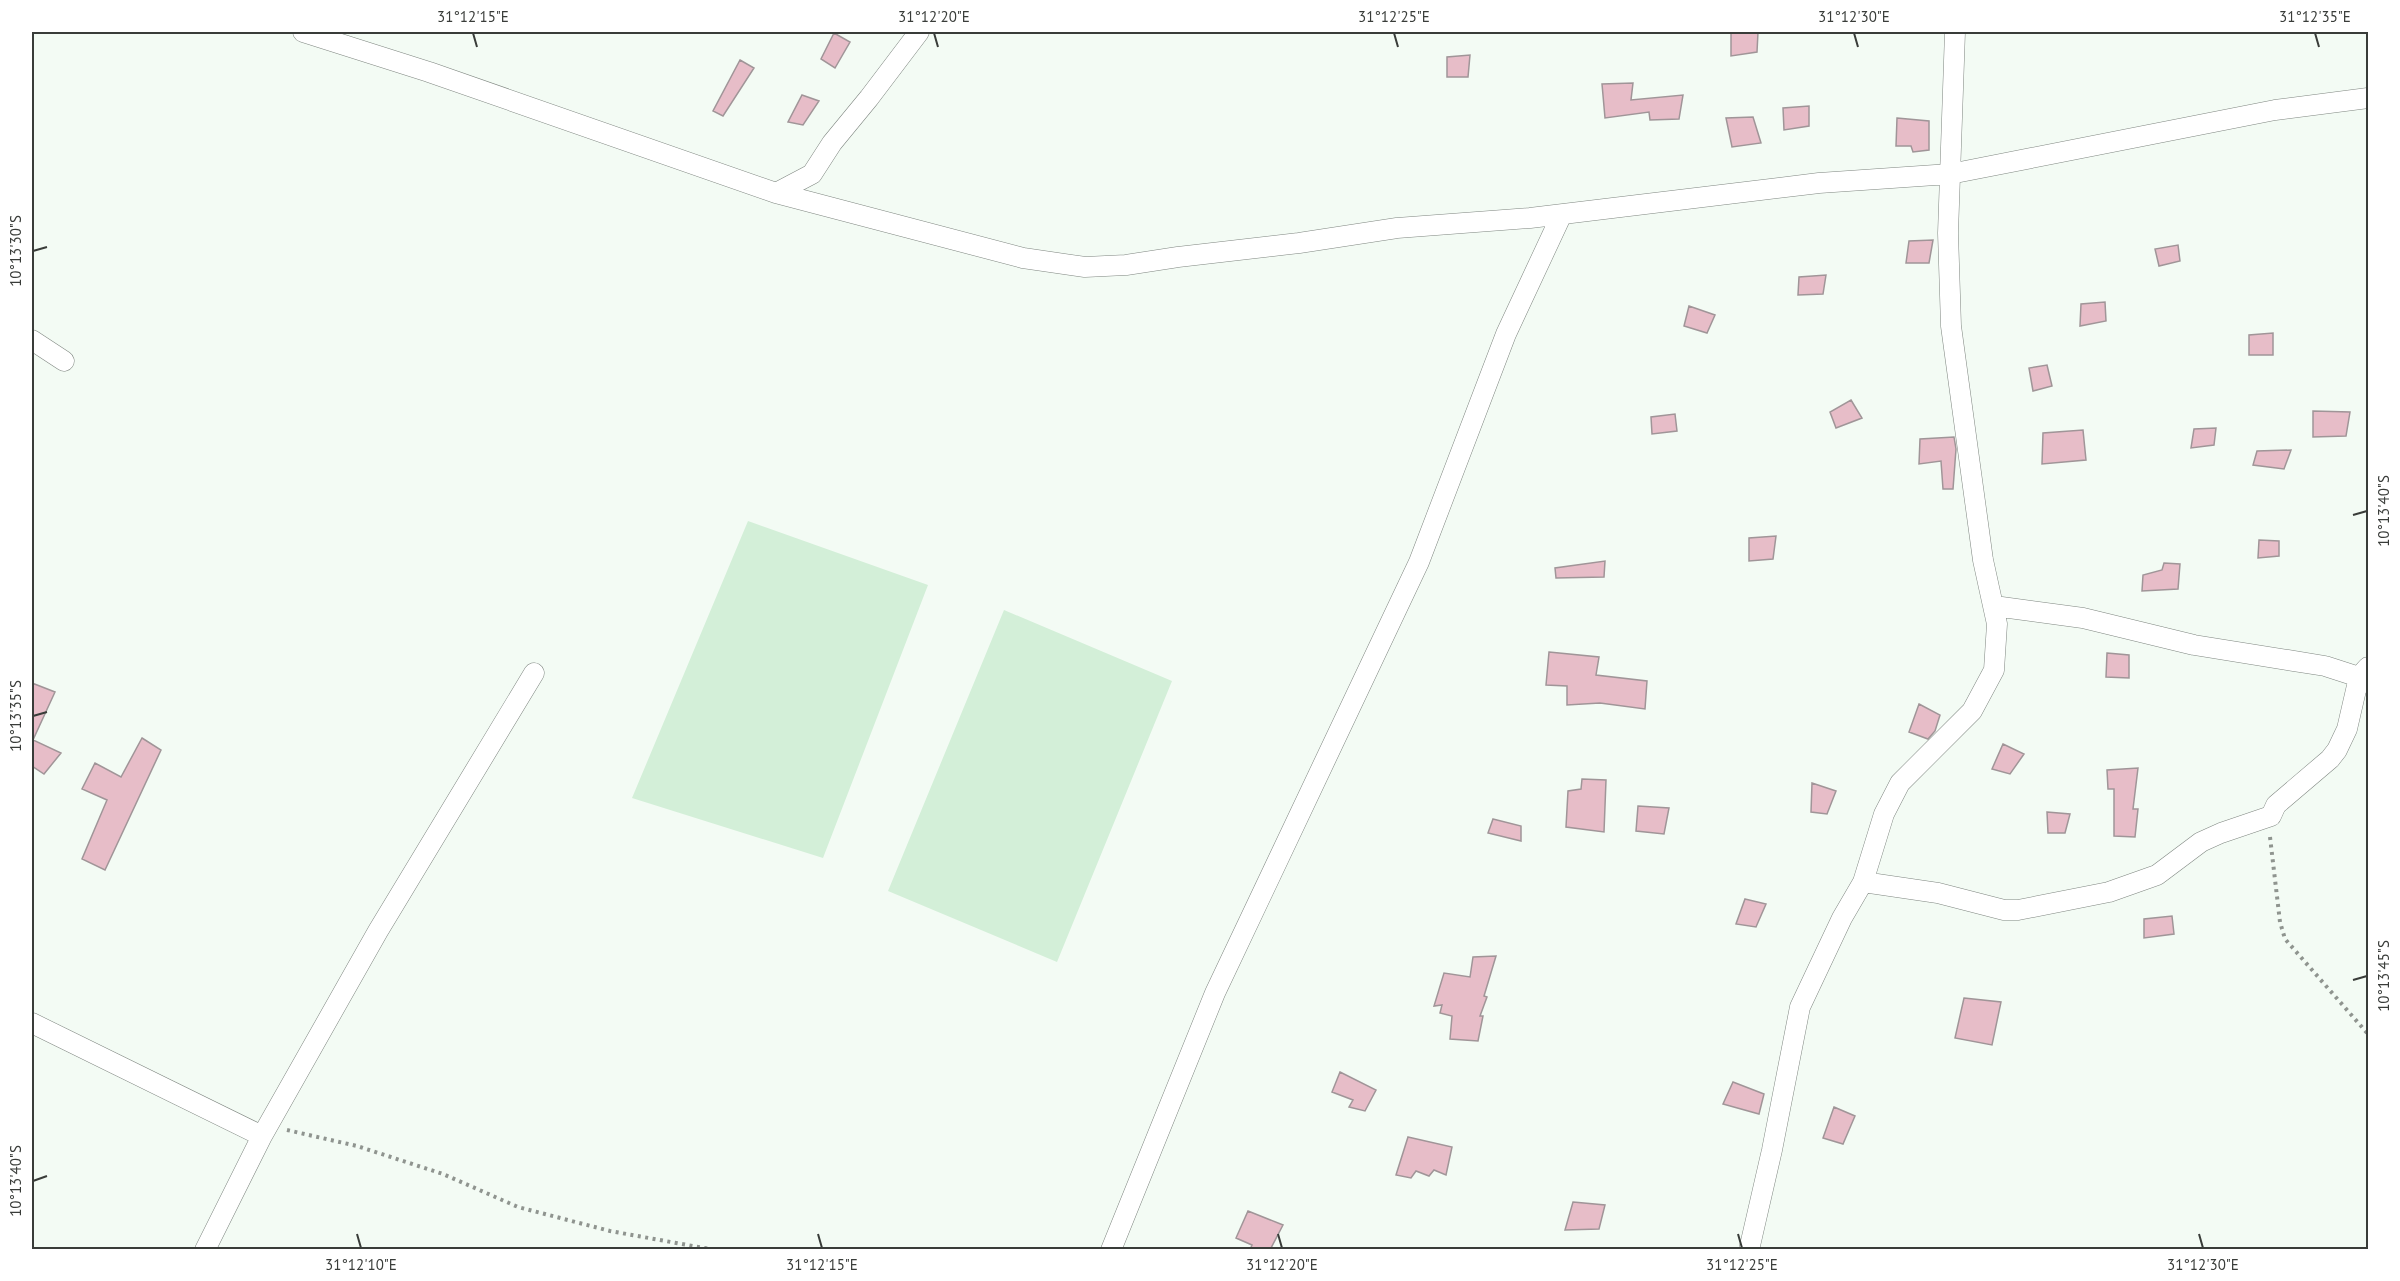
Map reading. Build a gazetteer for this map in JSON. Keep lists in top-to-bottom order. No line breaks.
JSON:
{"coordinates":["31°12'15\"E","31°12'20\"E","31°12'25\"E","31°12'30\"E","31°12'35\"E","10°13'30\"S","10°13'40\"S","10°13'35\"S","10°13'45\"S","31°12'10\"E"]}
